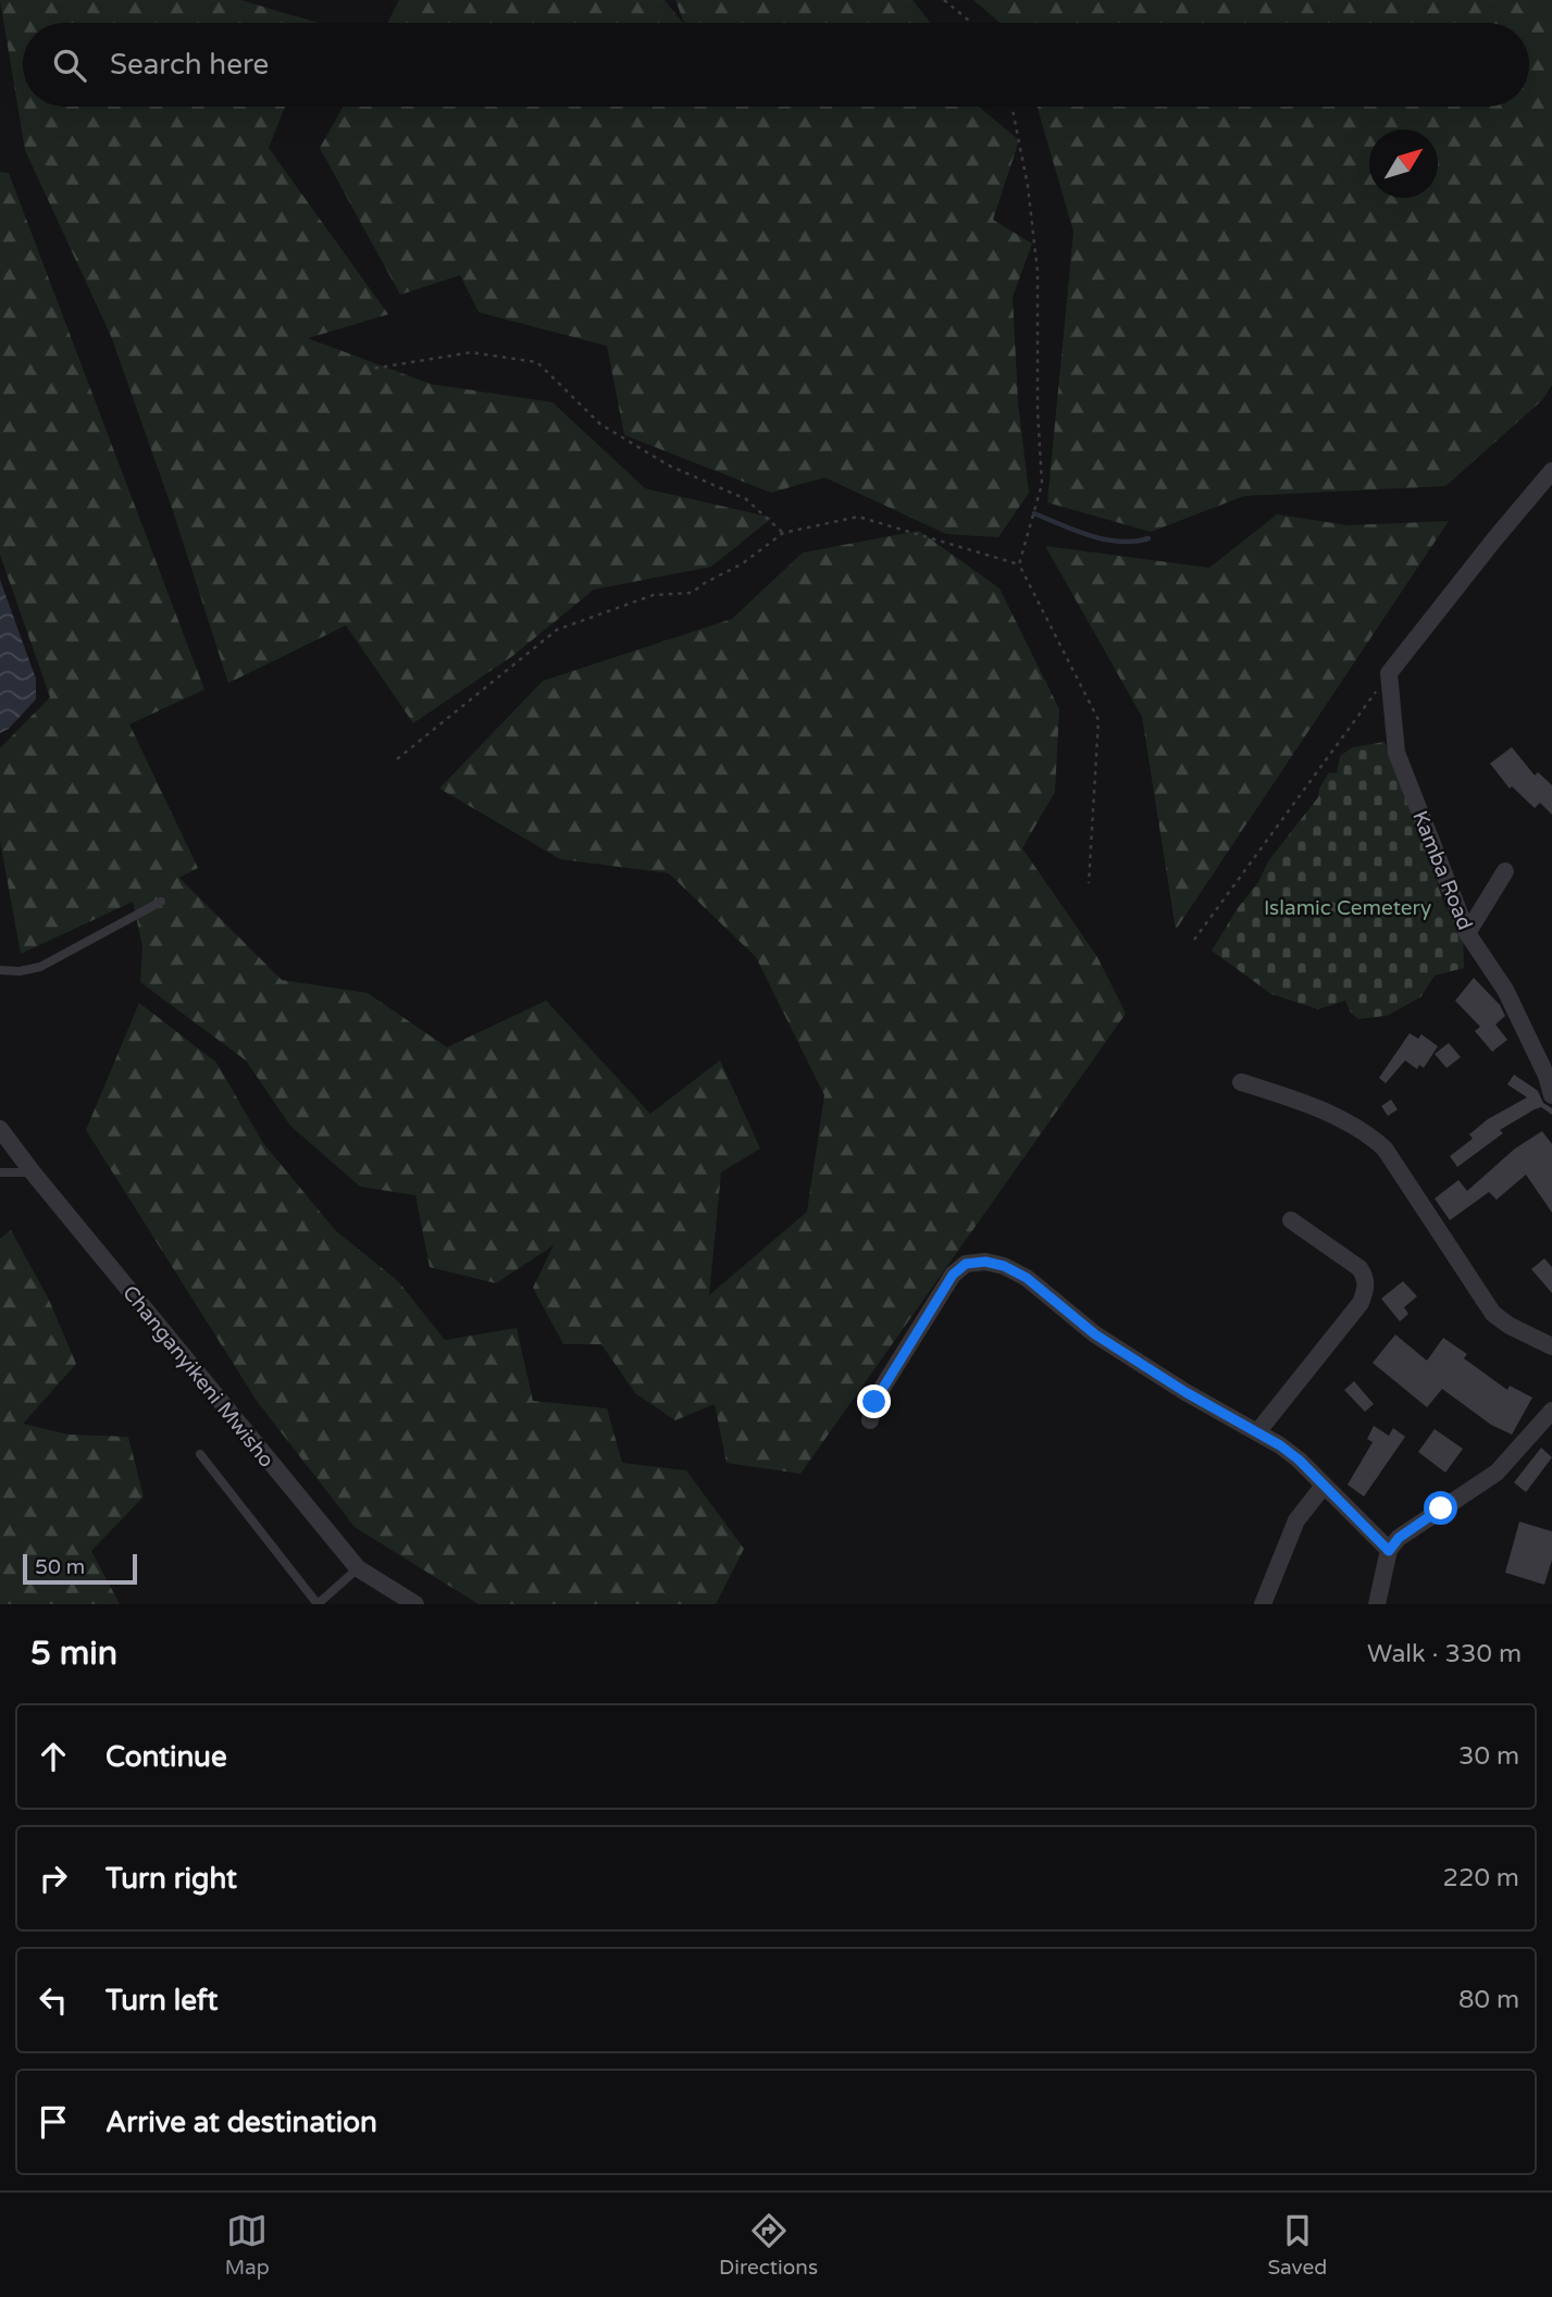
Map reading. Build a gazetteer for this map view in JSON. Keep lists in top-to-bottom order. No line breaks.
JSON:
{"streets":{"street":["Kamba Road","Changanyikeni Mwisho"]},"parks":["Islamic Cemetery"],"scale_bar":"50 m","north":"top right","page":{"search":"Search here","scale":"50 m","heading":["5 min","Walk · 330 m"],"list":[["Continue","30 m"],["Turn right","220 m"],["Turn left","80 m"],"Arrive at destination"],"nav":["Map","Directions","Saved"]}}
